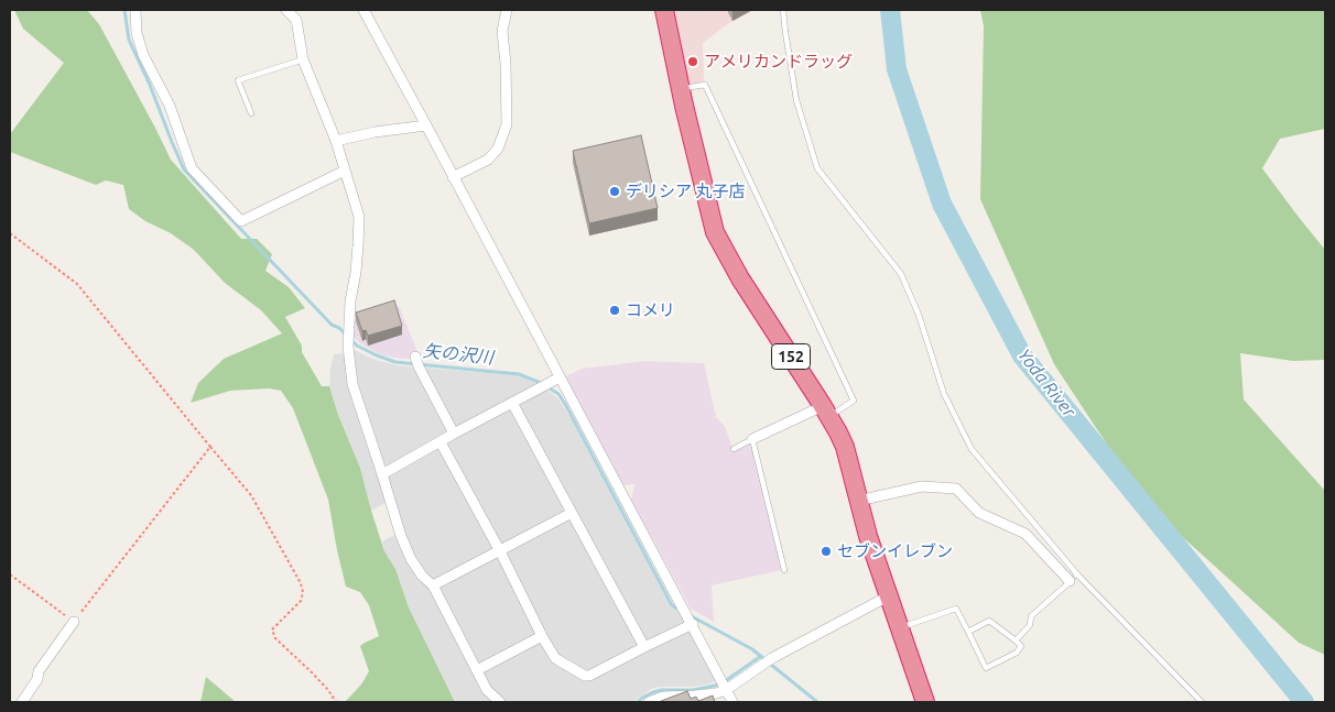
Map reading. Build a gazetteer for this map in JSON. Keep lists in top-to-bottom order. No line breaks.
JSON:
{"streets":{"highway":["152"]},"water":["矢の沢川","Yoda River"],"places":["アメリカンドラッグ","デリシア 丸子店","コメリ","セブンイレブン"]}
